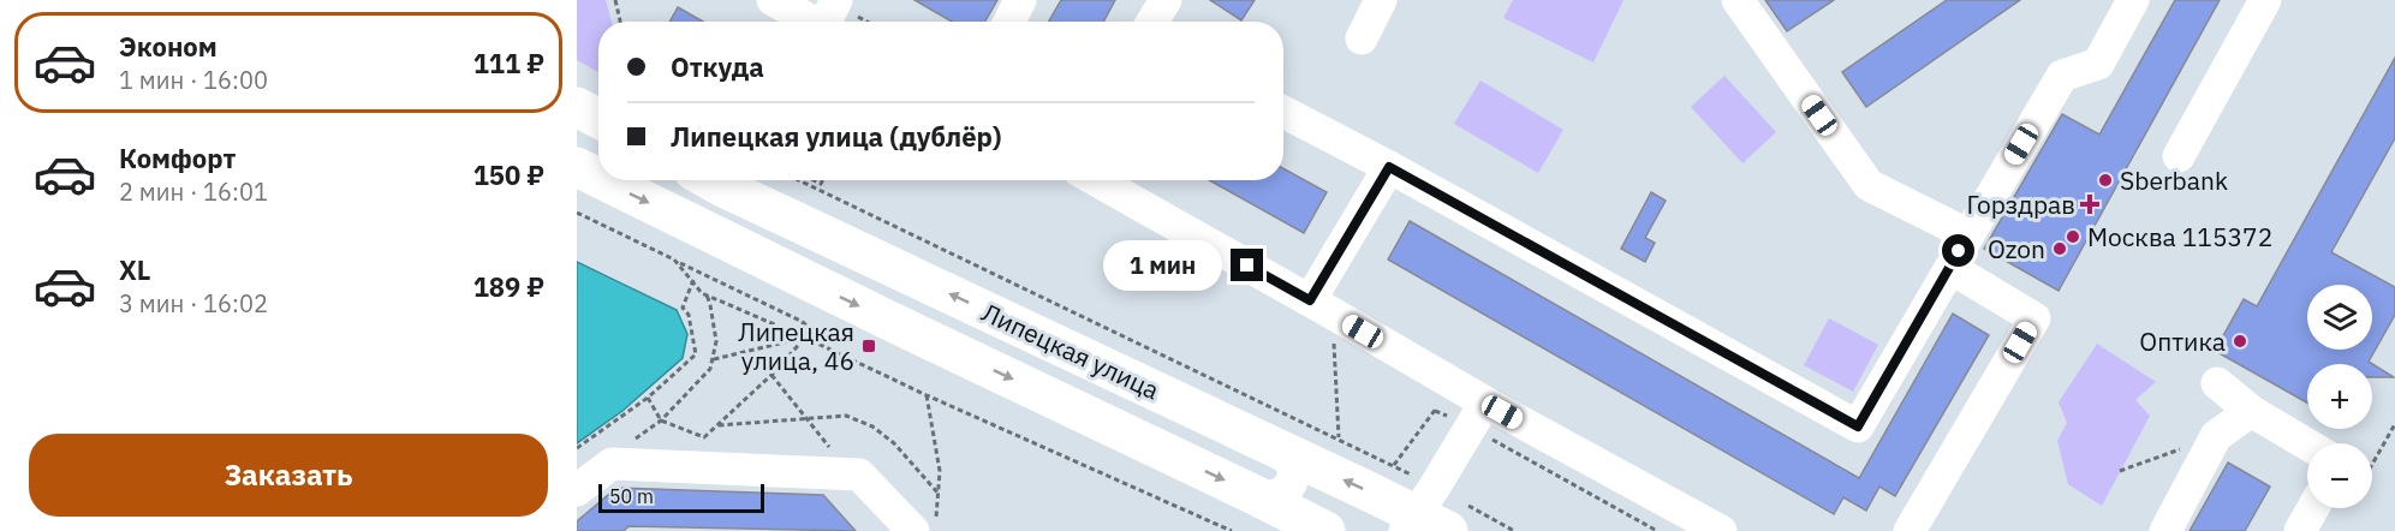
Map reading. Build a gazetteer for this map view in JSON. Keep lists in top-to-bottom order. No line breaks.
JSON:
{"streets":{"main road":["Липецкая улица"]},"places":{"other":["Sberbank","Москва 115372","Ozon","Оптика"],"health":["Горздрав"],"transit":["Липецкая улица, 46"]},"scale_bar":"50 m","page":{"list":[{"name":"Эконом","note":"1 мин · 16:00","value":"111 ₽"},{"name":"Комфорт","note":"2 мин · 16:01","value":"150 ₽"},{"name":"XL","note":"3 мин · 16:02","value":"189 ₽"}],"banner":["Откуда","Липецкая улица (дублёр)"],"bubble":"1 мин","map_buttons":["+","−"],"buttons":"Заказать","scale":"50 m"}}
